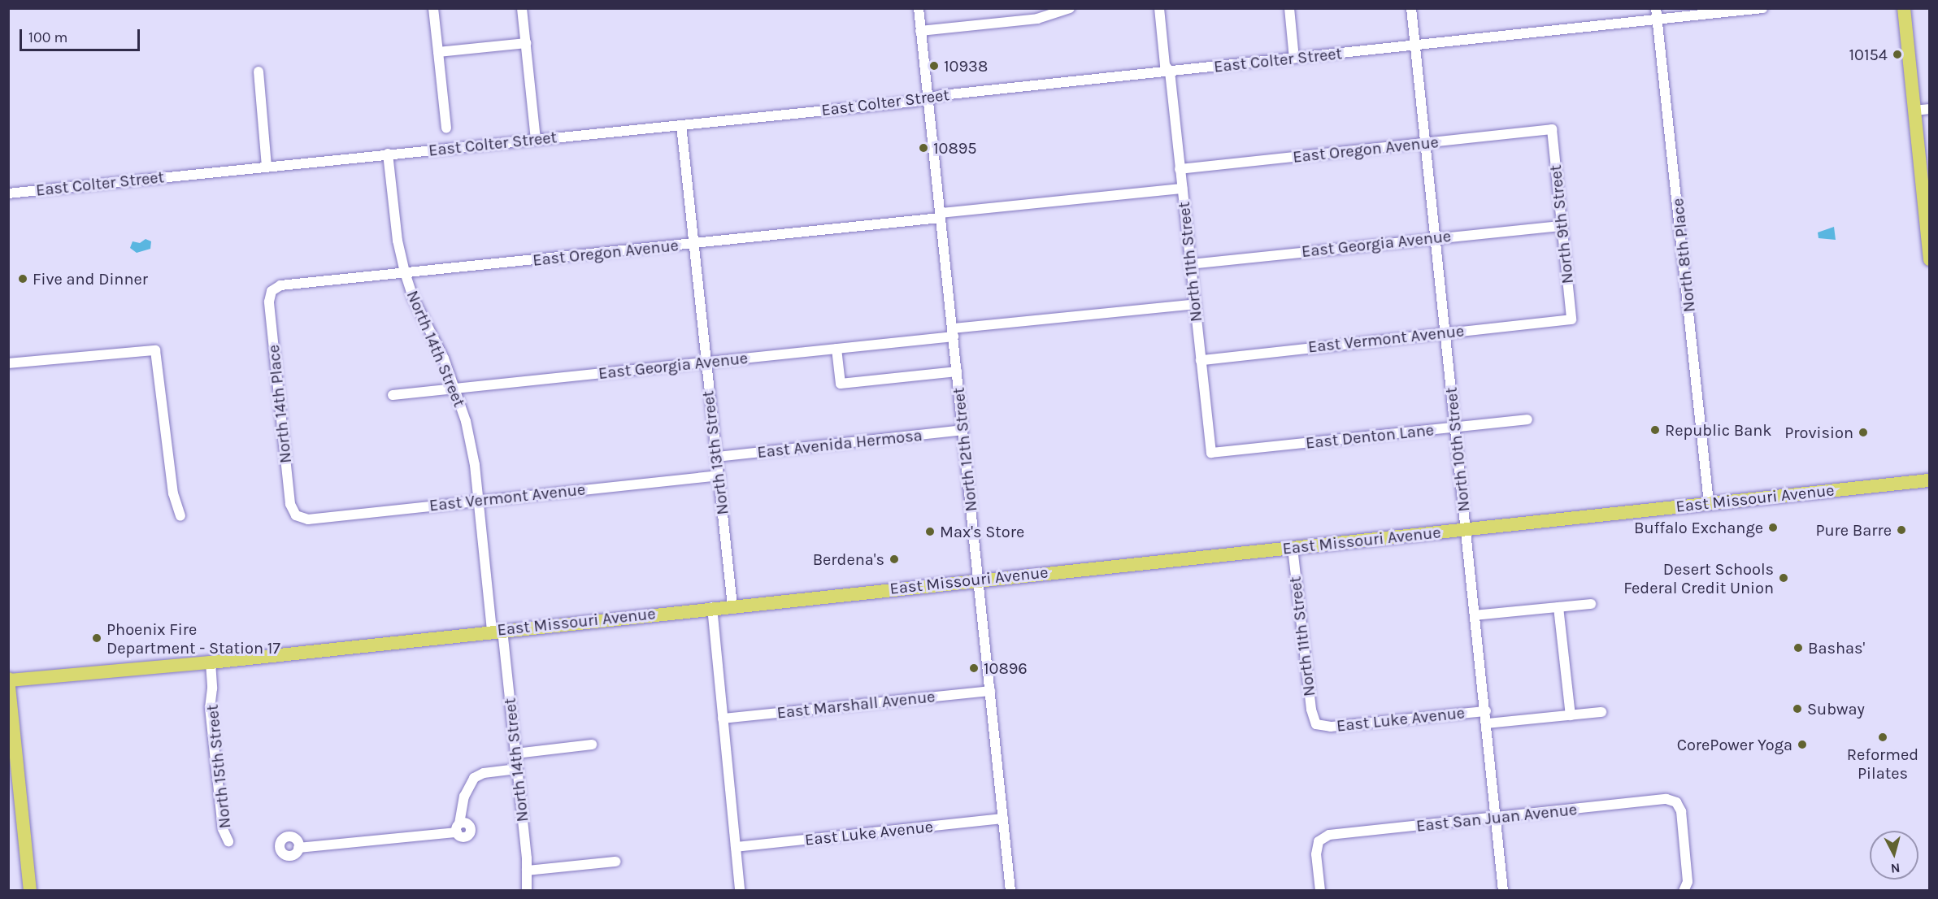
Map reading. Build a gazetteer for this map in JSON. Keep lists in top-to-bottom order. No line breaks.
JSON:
{"streets":{"main road":["East Missouri Avenue"],"street":["East Colter Street","East Oregon Avenue","North 9th Street","East Georgia Avenue","North 8th Place","North 11th Street","East Vermont Avenue","North 14th Street","North 14th Place","East Denton Lane","East Avenida Hermosa","North 12th Street","North 10th Street","North 13th Street","East Marshall Avenue","East Luke Avenue","North 15th Street","East San Juan Avenue"]},"crossings":[["East Colter Street","North 8th Place"],["East Colter Street","North 11th Street"],["East Colter Street","North 14th Street"],["East Colter Street","North 12th Street"],["East Colter Street","North 10th Street"],["East Colter Street","North 13th Street"],["East Oregon Avenue","North 9th Street"],["East Oregon Avenue","North 11th Street"],["East Oregon Avenue","North 14th Street"],["East Oregon Avenue","North 14th Place"],["East Oregon Avenue","North 12th Street"],["East Oregon Avenue","North 10th Street"],["East Oregon Avenue","North 13th Street"],["North 9th Street","East Georgia Avenue"],["North 9th Street","East Vermont Avenue"],["East Georgia Avenue","North 11th Street"],["East Georgia Avenue","North 14th Street"],["East Georgia Avenue","North 12th Street"],["East Georgia Avenue","North 10th Street"],["East Georgia Avenue","North 13th Street"],["North 8th Place","East Missouri Avenue"],["North 11th Street","East Vermont Avenue"],["North 11th Street","East Denton Lane"],["North 11th Street","East Missouri Avenue"],["North 11th Street","East Luke Avenue"],["East Vermont Avenue","North 14th Street"],["East Vermont Avenue","North 14th Place"],["East Vermont Avenue","North 10th Street"],["East Vermont Avenue","North 13th Street"],["North 14th Street","East Missouri Avenue"],["East Denton Lane","North 10th Street"],["East Avenida Hermosa","North 12th Street"],["East Avenida Hermosa","North 13th Street"],["North 12th Street","East Missouri Avenue"],["North 12th Street","East Marshall Avenue"],["North 12th Street","East Luke Avenue"],["North 10th Street","East Missouri Avenue"],["North 10th Street","East Luke Avenue"],["North 10th Street","East San Juan Avenue"],["North 13th Street","East Missouri Avenue"],["East Missouri Avenue","North 15th Street"]],"places":["10154","10938","10895","Five and Dinner","Republic Bank","Provision","Buffalo Exchange","Pure Barre","Max's Store","Berdena's","Desert Schools Federal Credit Union","Phoenix Fire Department - Station 17","Bashas'","10896","Subway","Reformed Pilates","CorePower Yoga"],"scale_bar":"100 m","north":"bottom"}
